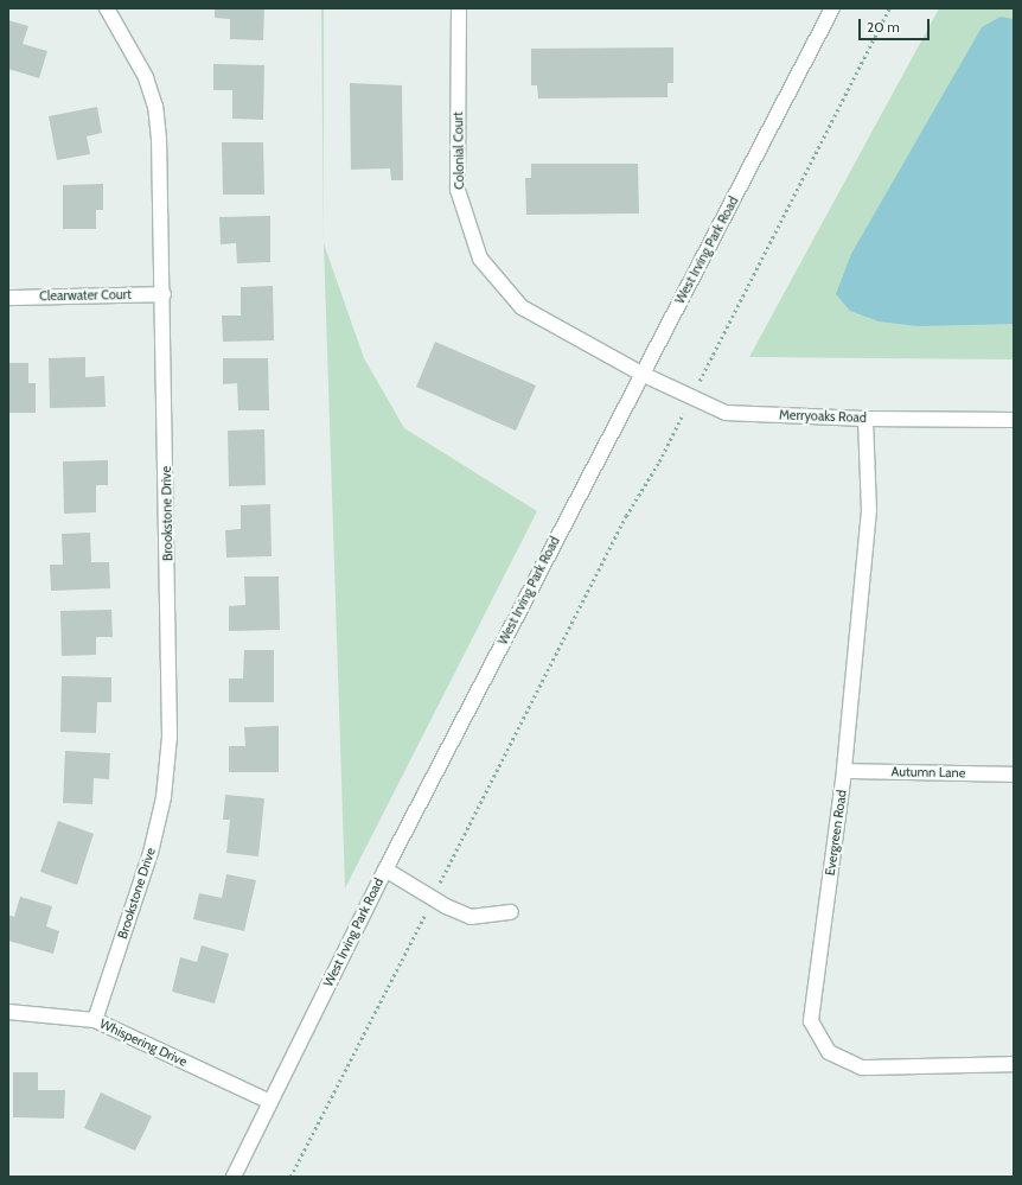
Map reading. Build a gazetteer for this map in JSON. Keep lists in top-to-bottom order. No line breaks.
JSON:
{"streets":{"street":["Colonial Court","West Irving Park Road","Clearwater Court","Merryoaks Road","Brookstone Drive","Autumn Lane","Evergreen Road","Whispering Drive"]},"crossings":[["Colonial Court","West Irving Park Road"],["Colonial Court","Merryoaks Road"],["West Irving Park Road","Merryoaks Road"],["West Irving Park Road","Whispering Drive"],["Clearwater Court","Brookstone Drive"],["Merryoaks Road","Evergreen Road"],["Brookstone Drive","Whispering Drive"],["Autumn Lane","Evergreen Road"]],"scale_bar":"20 m"}
